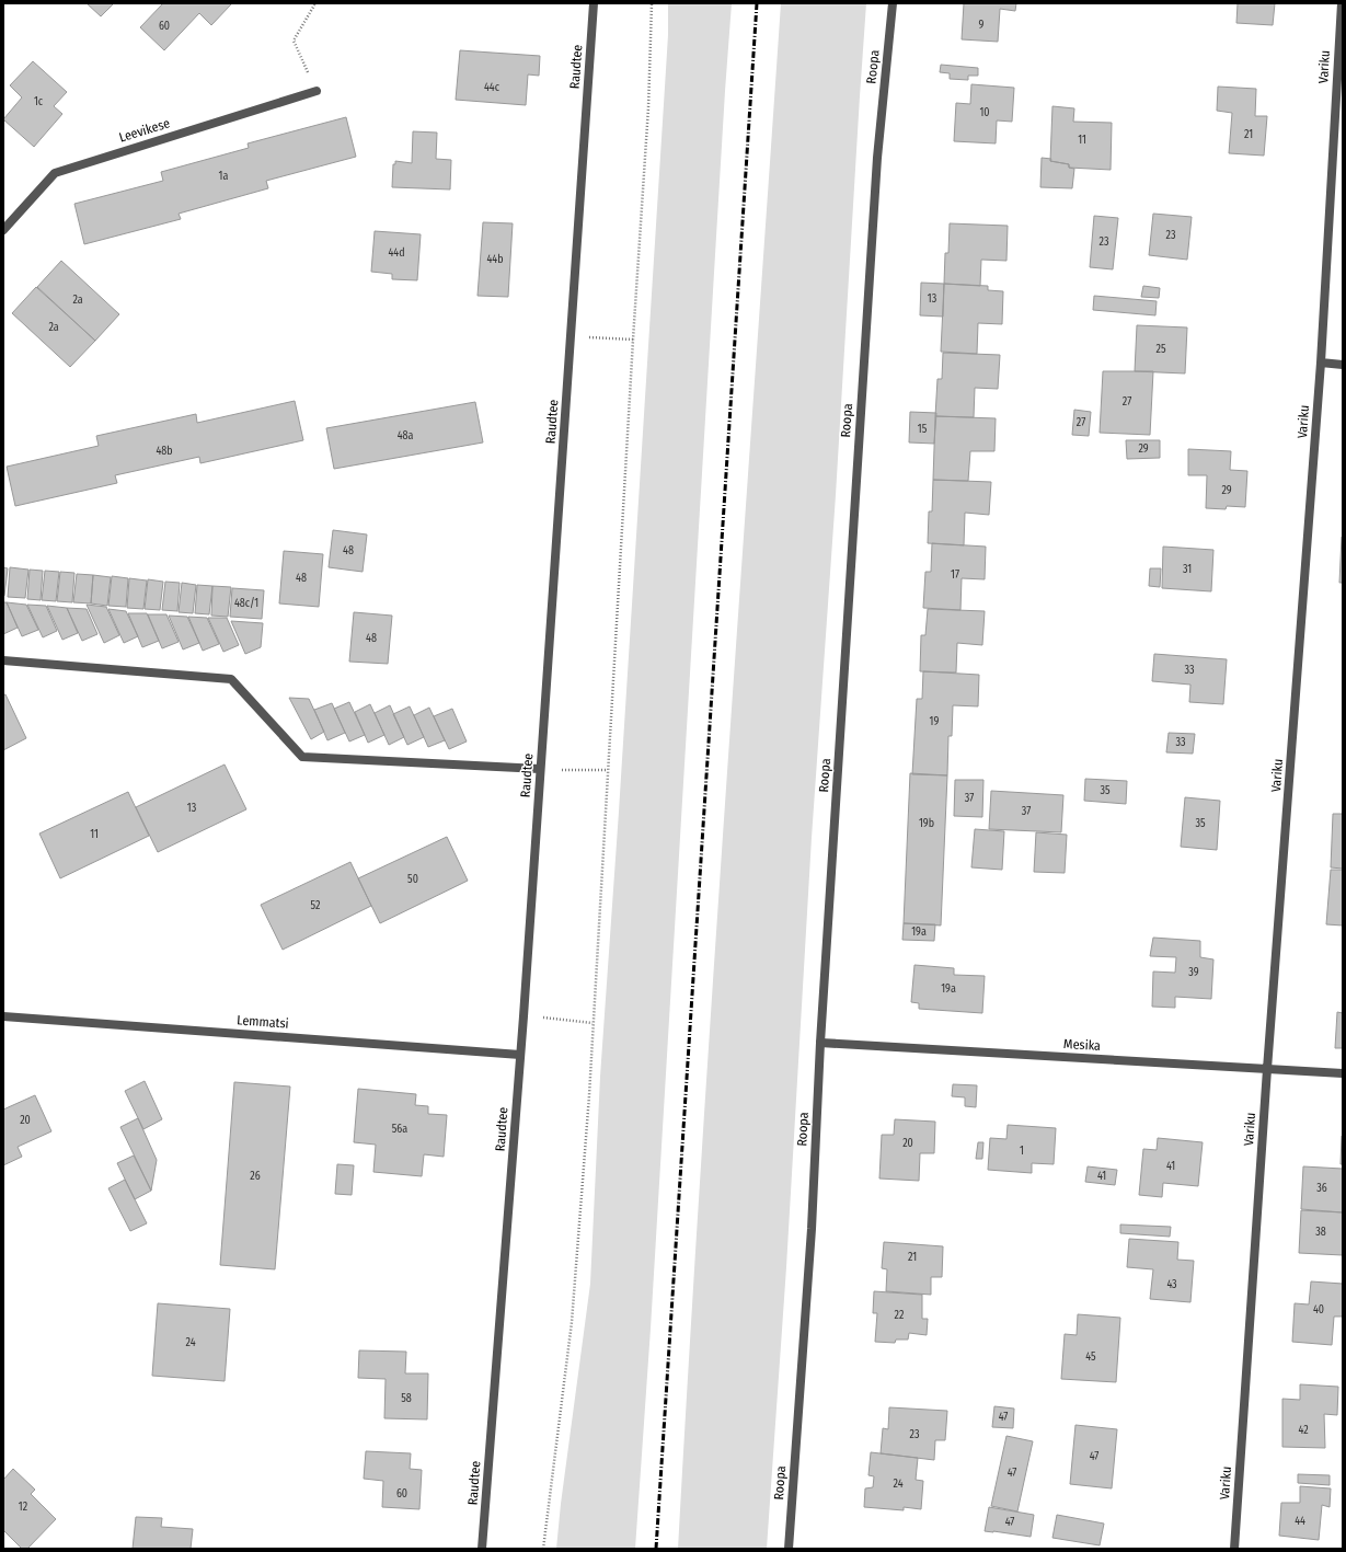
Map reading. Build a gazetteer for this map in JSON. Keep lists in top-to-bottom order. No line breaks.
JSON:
{"streets":{"street":["Raudtee","Roopa","Variku","Leevikese","Lemmatsi","Mesika"]},"crossings":[["Raudtee","Lemmatsi"],["Roopa","Mesika"],["Variku","Mesika"]],"house_numbers":["9","60","44c","1c","10","21","11","1a","23","23","44d","44b","13","2a","2a","25","27","27","15","48a","29","48b","29","48","31","17","48","48c/1","48","33","19","33","35","37","13","37","19b","35","11","50","52","19a","39","19a","20","56a","20","1","41","26","41","36","38","21","43","40","22","24","45","58","47","42","23","47","47","24","60","12","44","47"]}
